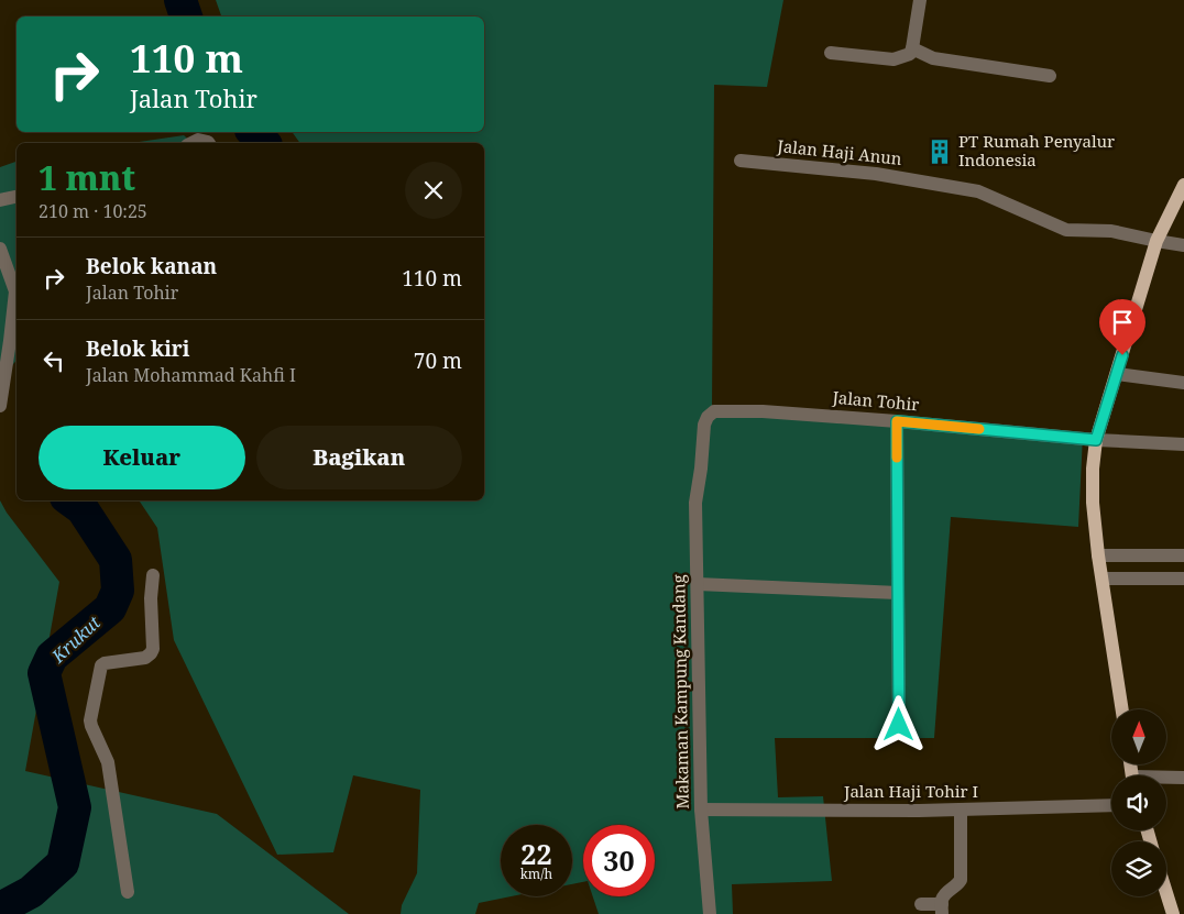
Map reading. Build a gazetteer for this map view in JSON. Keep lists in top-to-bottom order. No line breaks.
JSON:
{"streets":{"street":["Jalan Haji Anun","Jalan Tohir","Makaman Kampung Kandang","Jalan Haji Tohir I"]},"crossings":[["Jalan Tohir","Makaman Kampung Kandang"],["Makaman Kampung Kandang","Jalan Haji Tohir I"]],"water":["Krukut"],"places":{"building":["PT Rumah Penyalur Indonesia"]},"north":"top","page":{"turn":["110 m","Jalan Tohir"],"heading":["1 mnt","210 m · 10:25"],"list":[{"name":"Belok kanan","note":"Jalan Tohir","value":"110 m"},{"name":"Belok kiri","note":"Jalan Mohammad Kahfi I","value":"70 m"}],"buttons":["Keluar","Bagikan"],"speed":"22 km/h","limit":"30"}}
